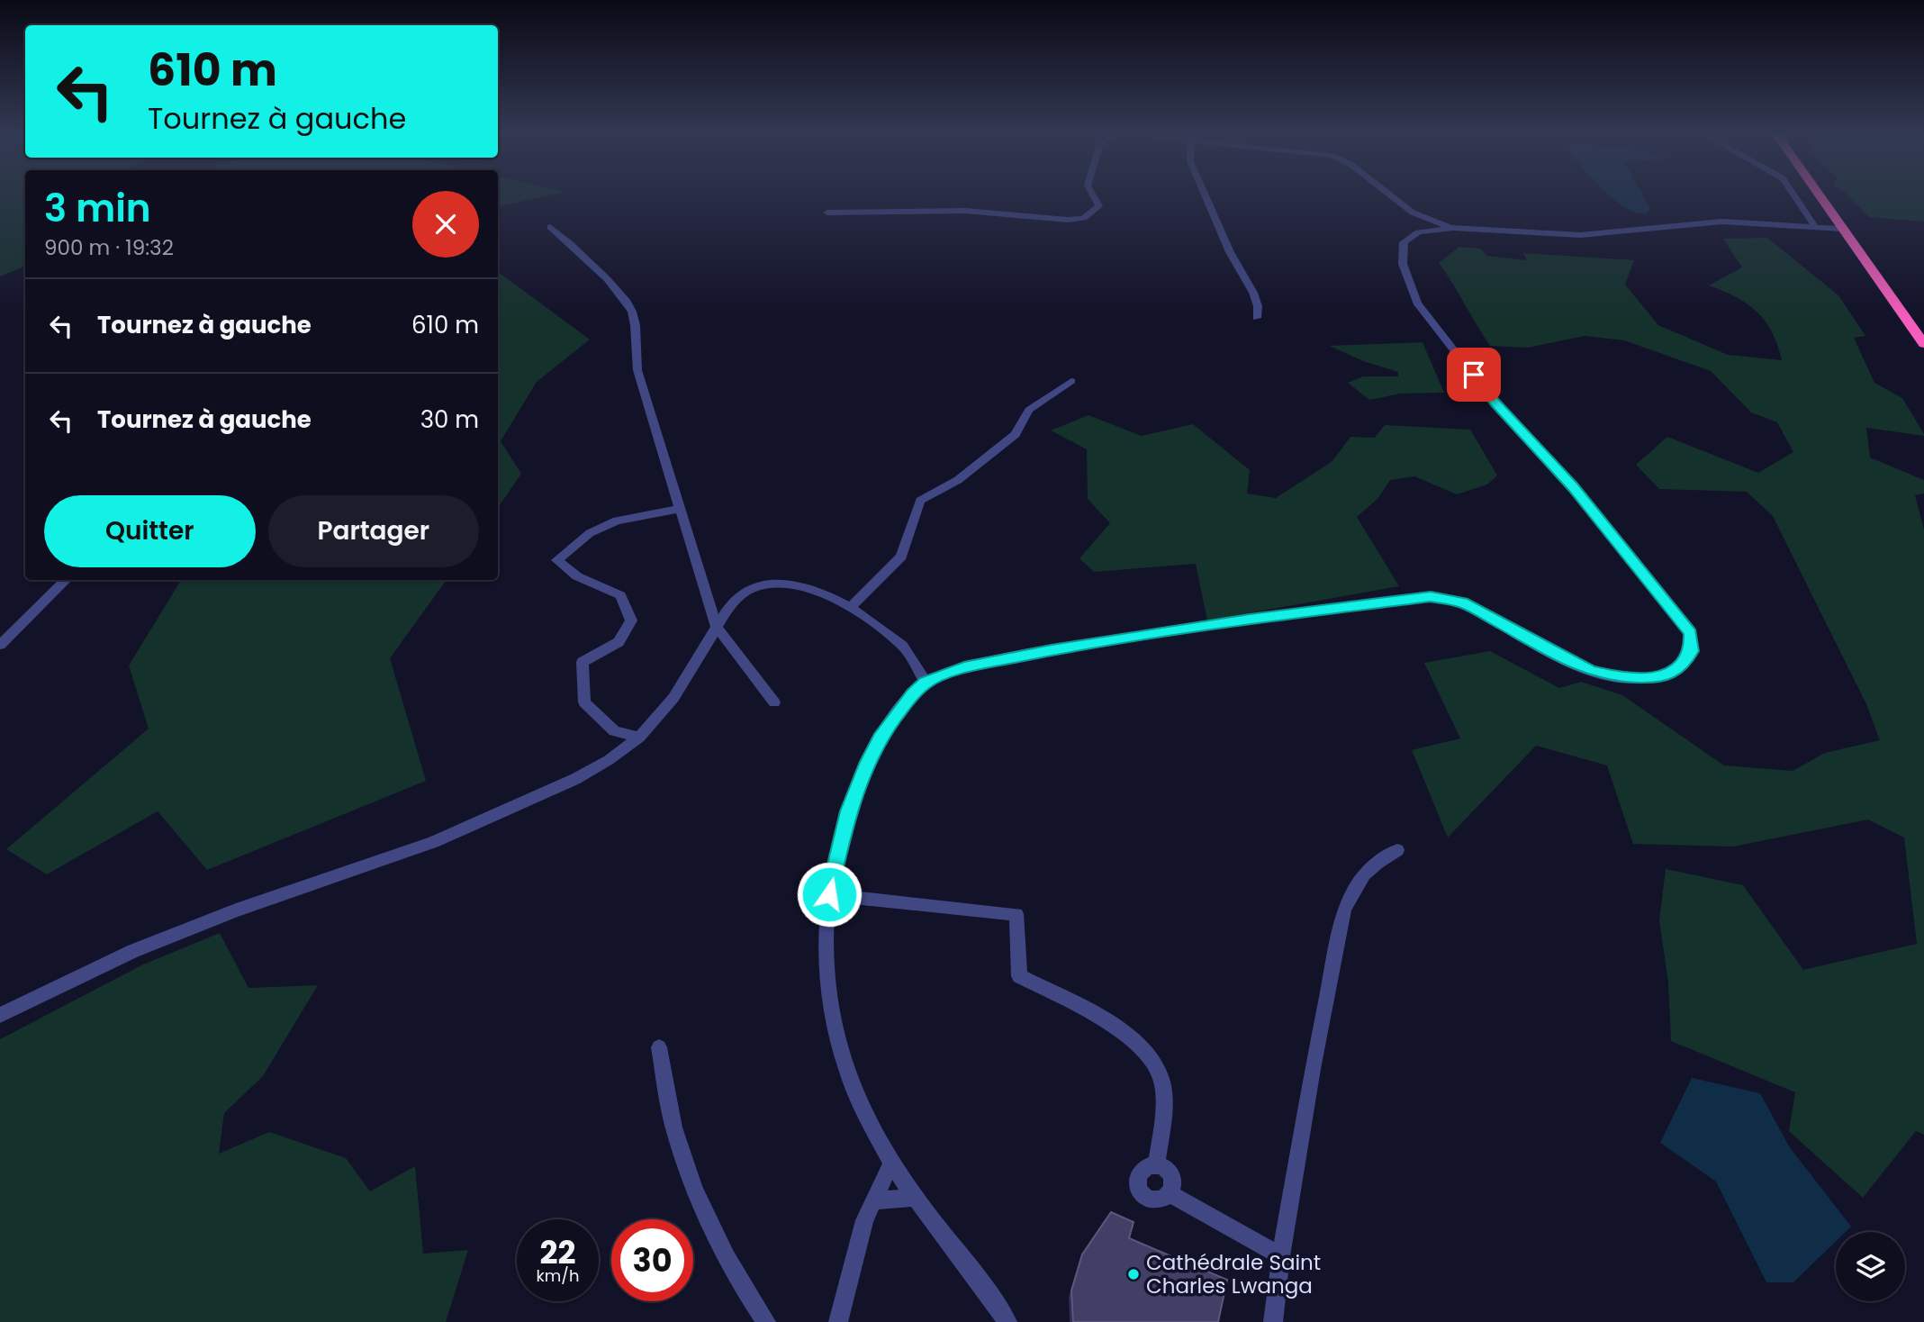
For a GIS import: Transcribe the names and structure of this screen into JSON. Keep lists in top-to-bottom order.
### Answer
{
  "places": ["Cathédrale Saint Charles Lwanga"],
  "page": {
    "turn": ["610 m", "Tournez à gauche"],
    "heading": ["3 min", "900 m · 19:32"],
    "list": [
      {
        "name": "Tournez à gauche",
        "value": "610 m"
      },
      {
        "name": "Tournez à gauche",
        "value": "30 m"
      }
    ],
    "buttons": ["Quitter", "Partager"],
    "speed": "22 km/h",
    "limit": "30"
  }
}
